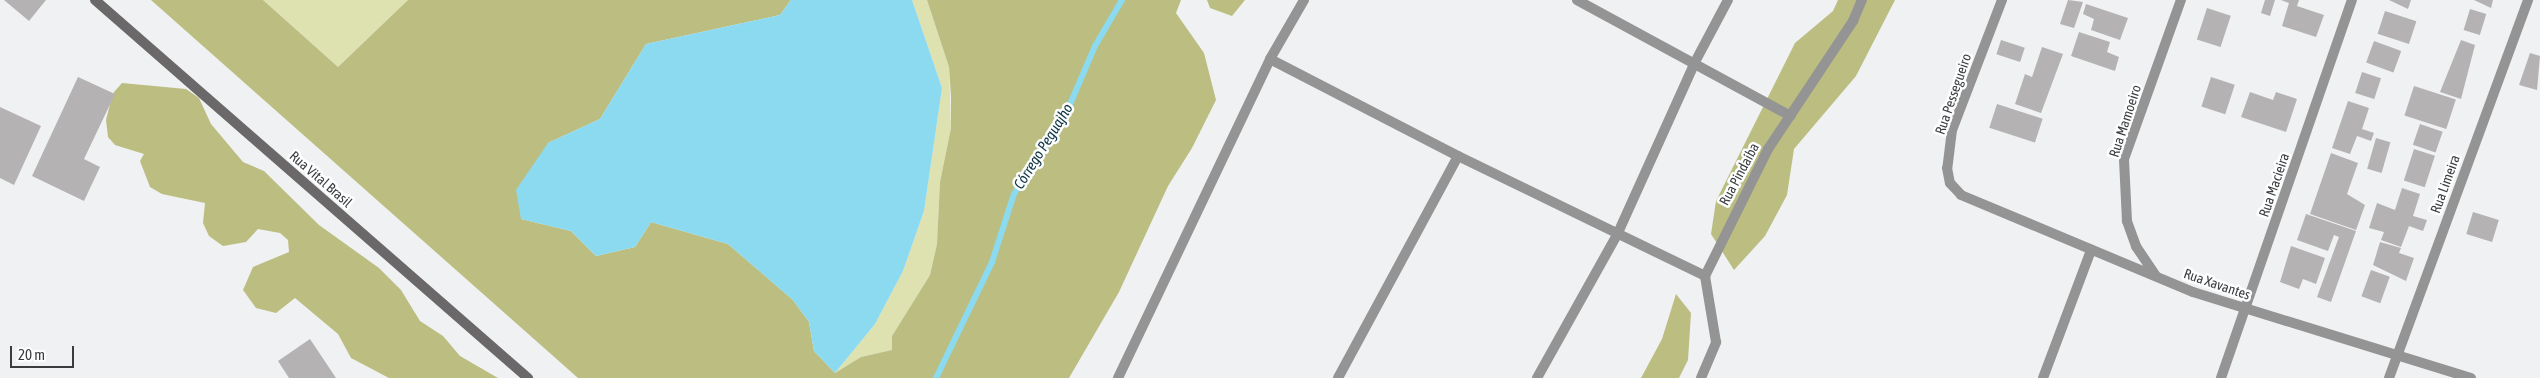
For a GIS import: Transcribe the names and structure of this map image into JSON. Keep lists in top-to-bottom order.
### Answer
{
  "streets": {
    "main road": ["Rua Vital Brasil"],
    "street": [
      "Rua Pessegueiro",
      "Rua Mamoeiro",
      "Rua Pindaíba",
      "Rua Limeira",
      "Rua Macieira",
      "Rua Xavantes"
    ]
  },
  "crossings": [
    ["Rua Pessegueiro", "Rua Xavantes"],
    ["Rua Mamoeiro", "Rua Xavantes"],
    ["Rua Limeira", "Rua Xavantes"],
    ["Rua Macieira", "Rua Xavantes"]
  ],
  "water": ["Córrego Peguajho"],
  "scale_bar": "20 m"
}
